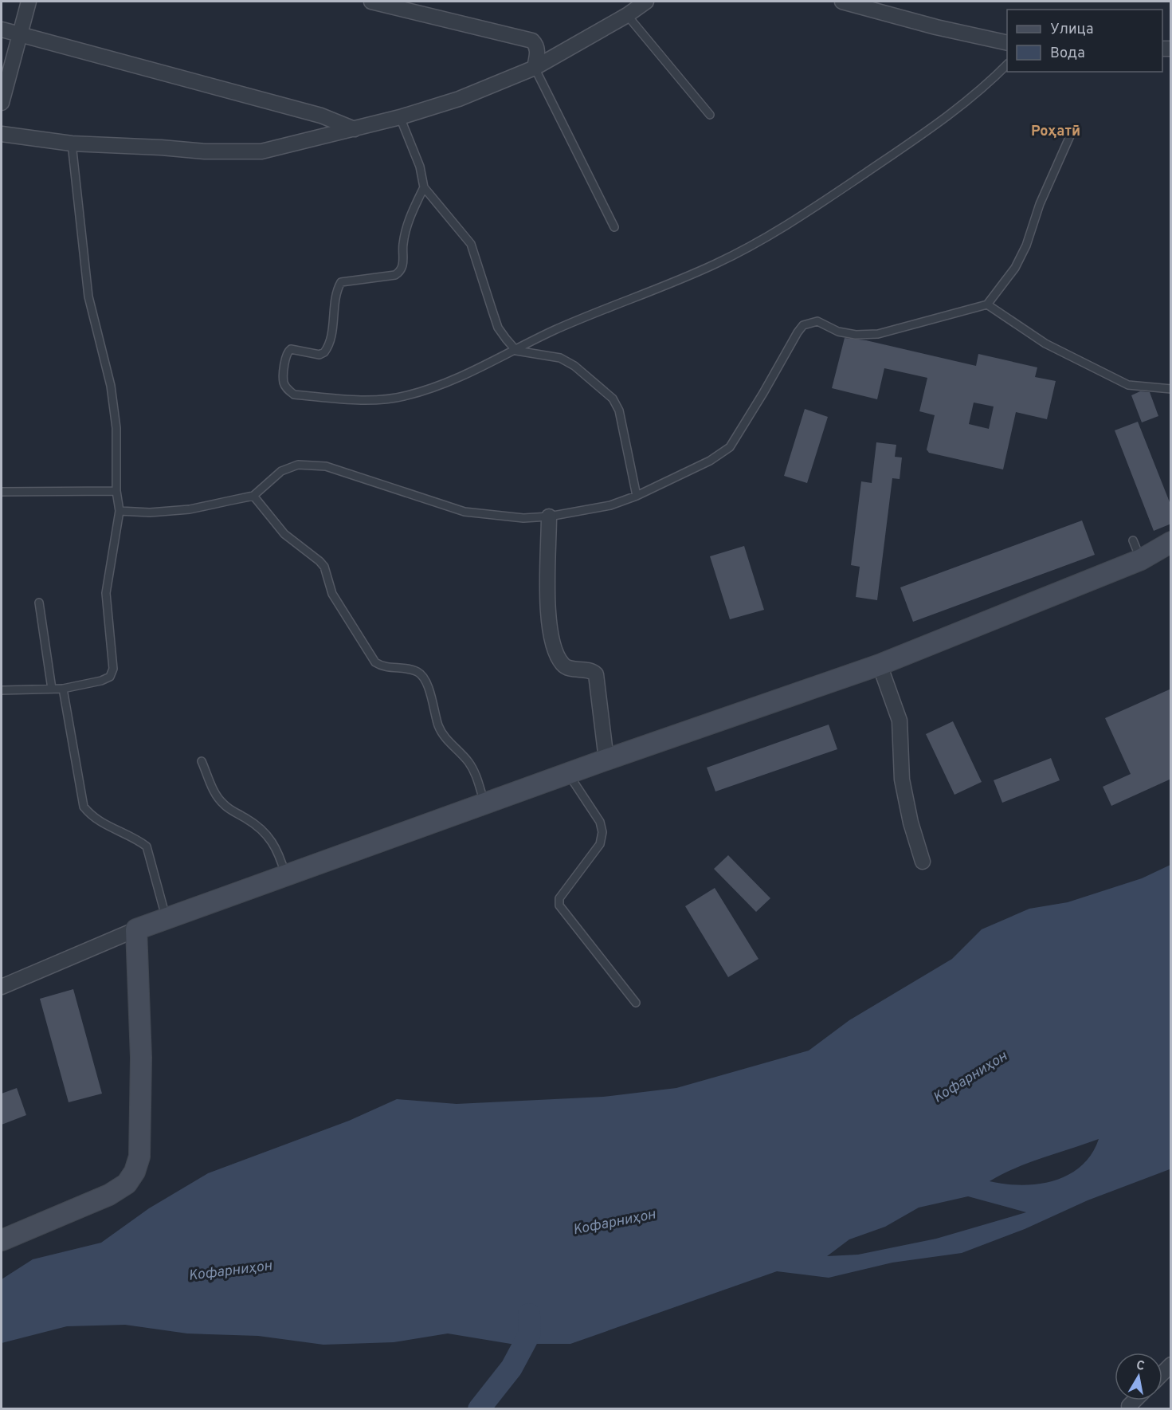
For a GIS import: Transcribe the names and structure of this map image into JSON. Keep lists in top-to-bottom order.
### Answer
{
  "districts": ["Роҳатӣ"],
  "water": ["Кофарниҳон"],
  "legend": ["Улица", "Вода"],
  "north": "top"
}
